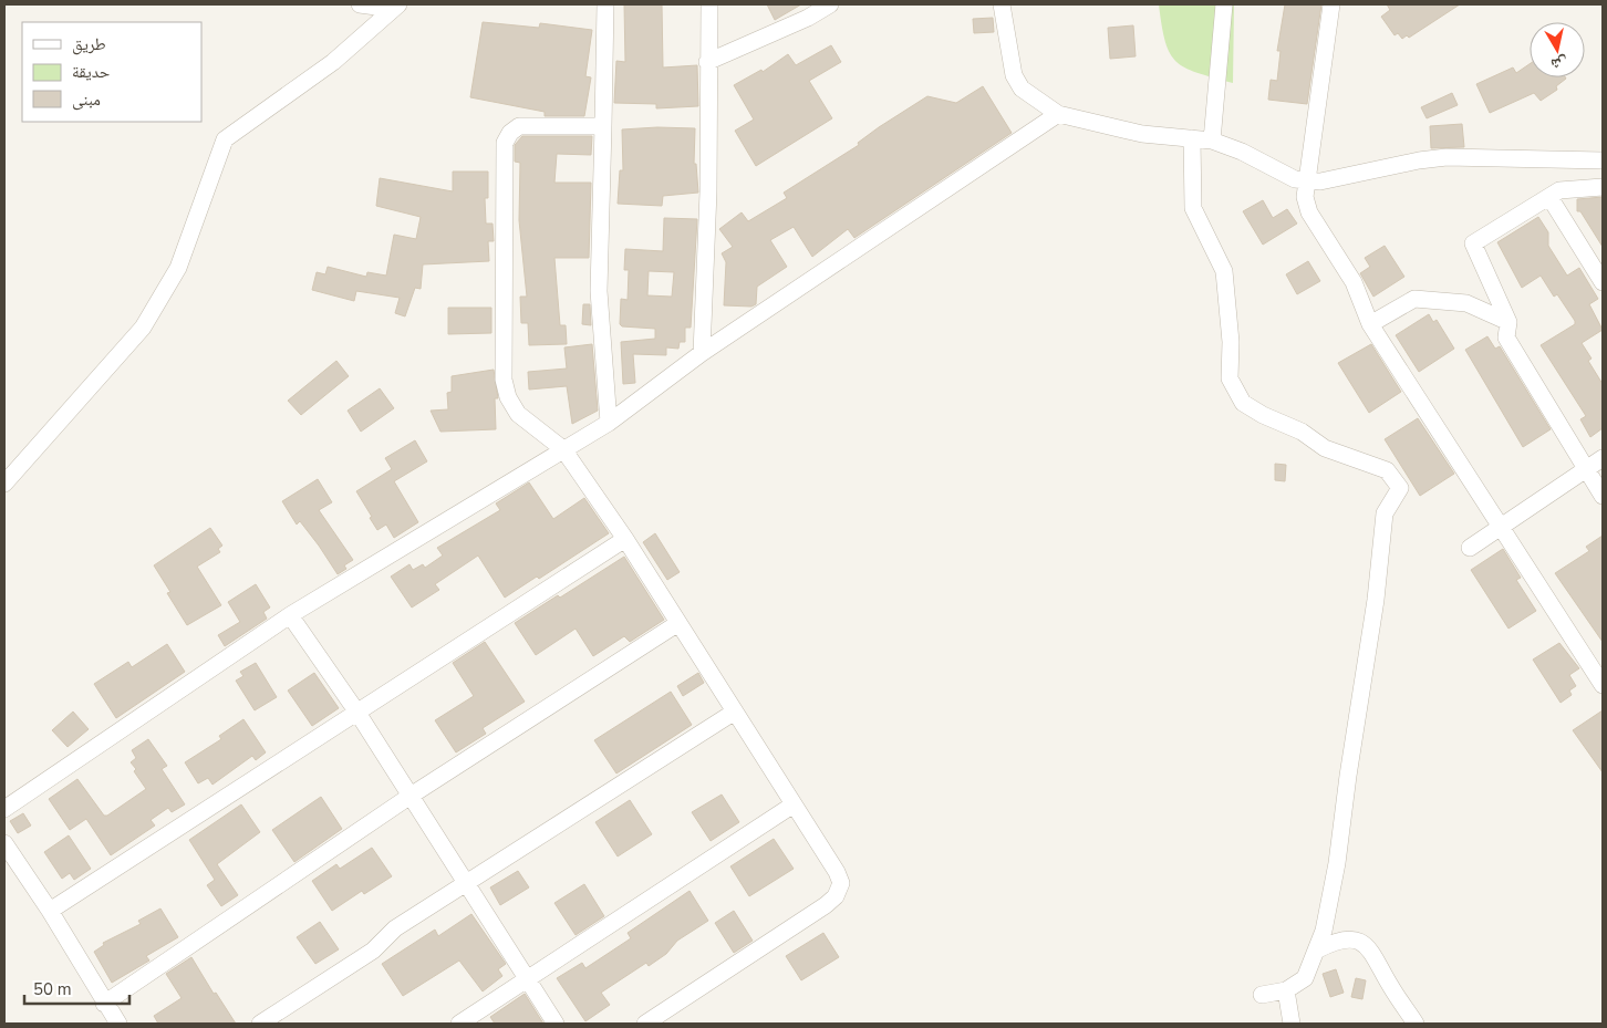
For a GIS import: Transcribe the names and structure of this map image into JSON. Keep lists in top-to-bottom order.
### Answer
{
  "legend": ["طريق", "حديقة", "مبنى"],
  "scale_bar": "50 m",
  "north": "bottom"
}
